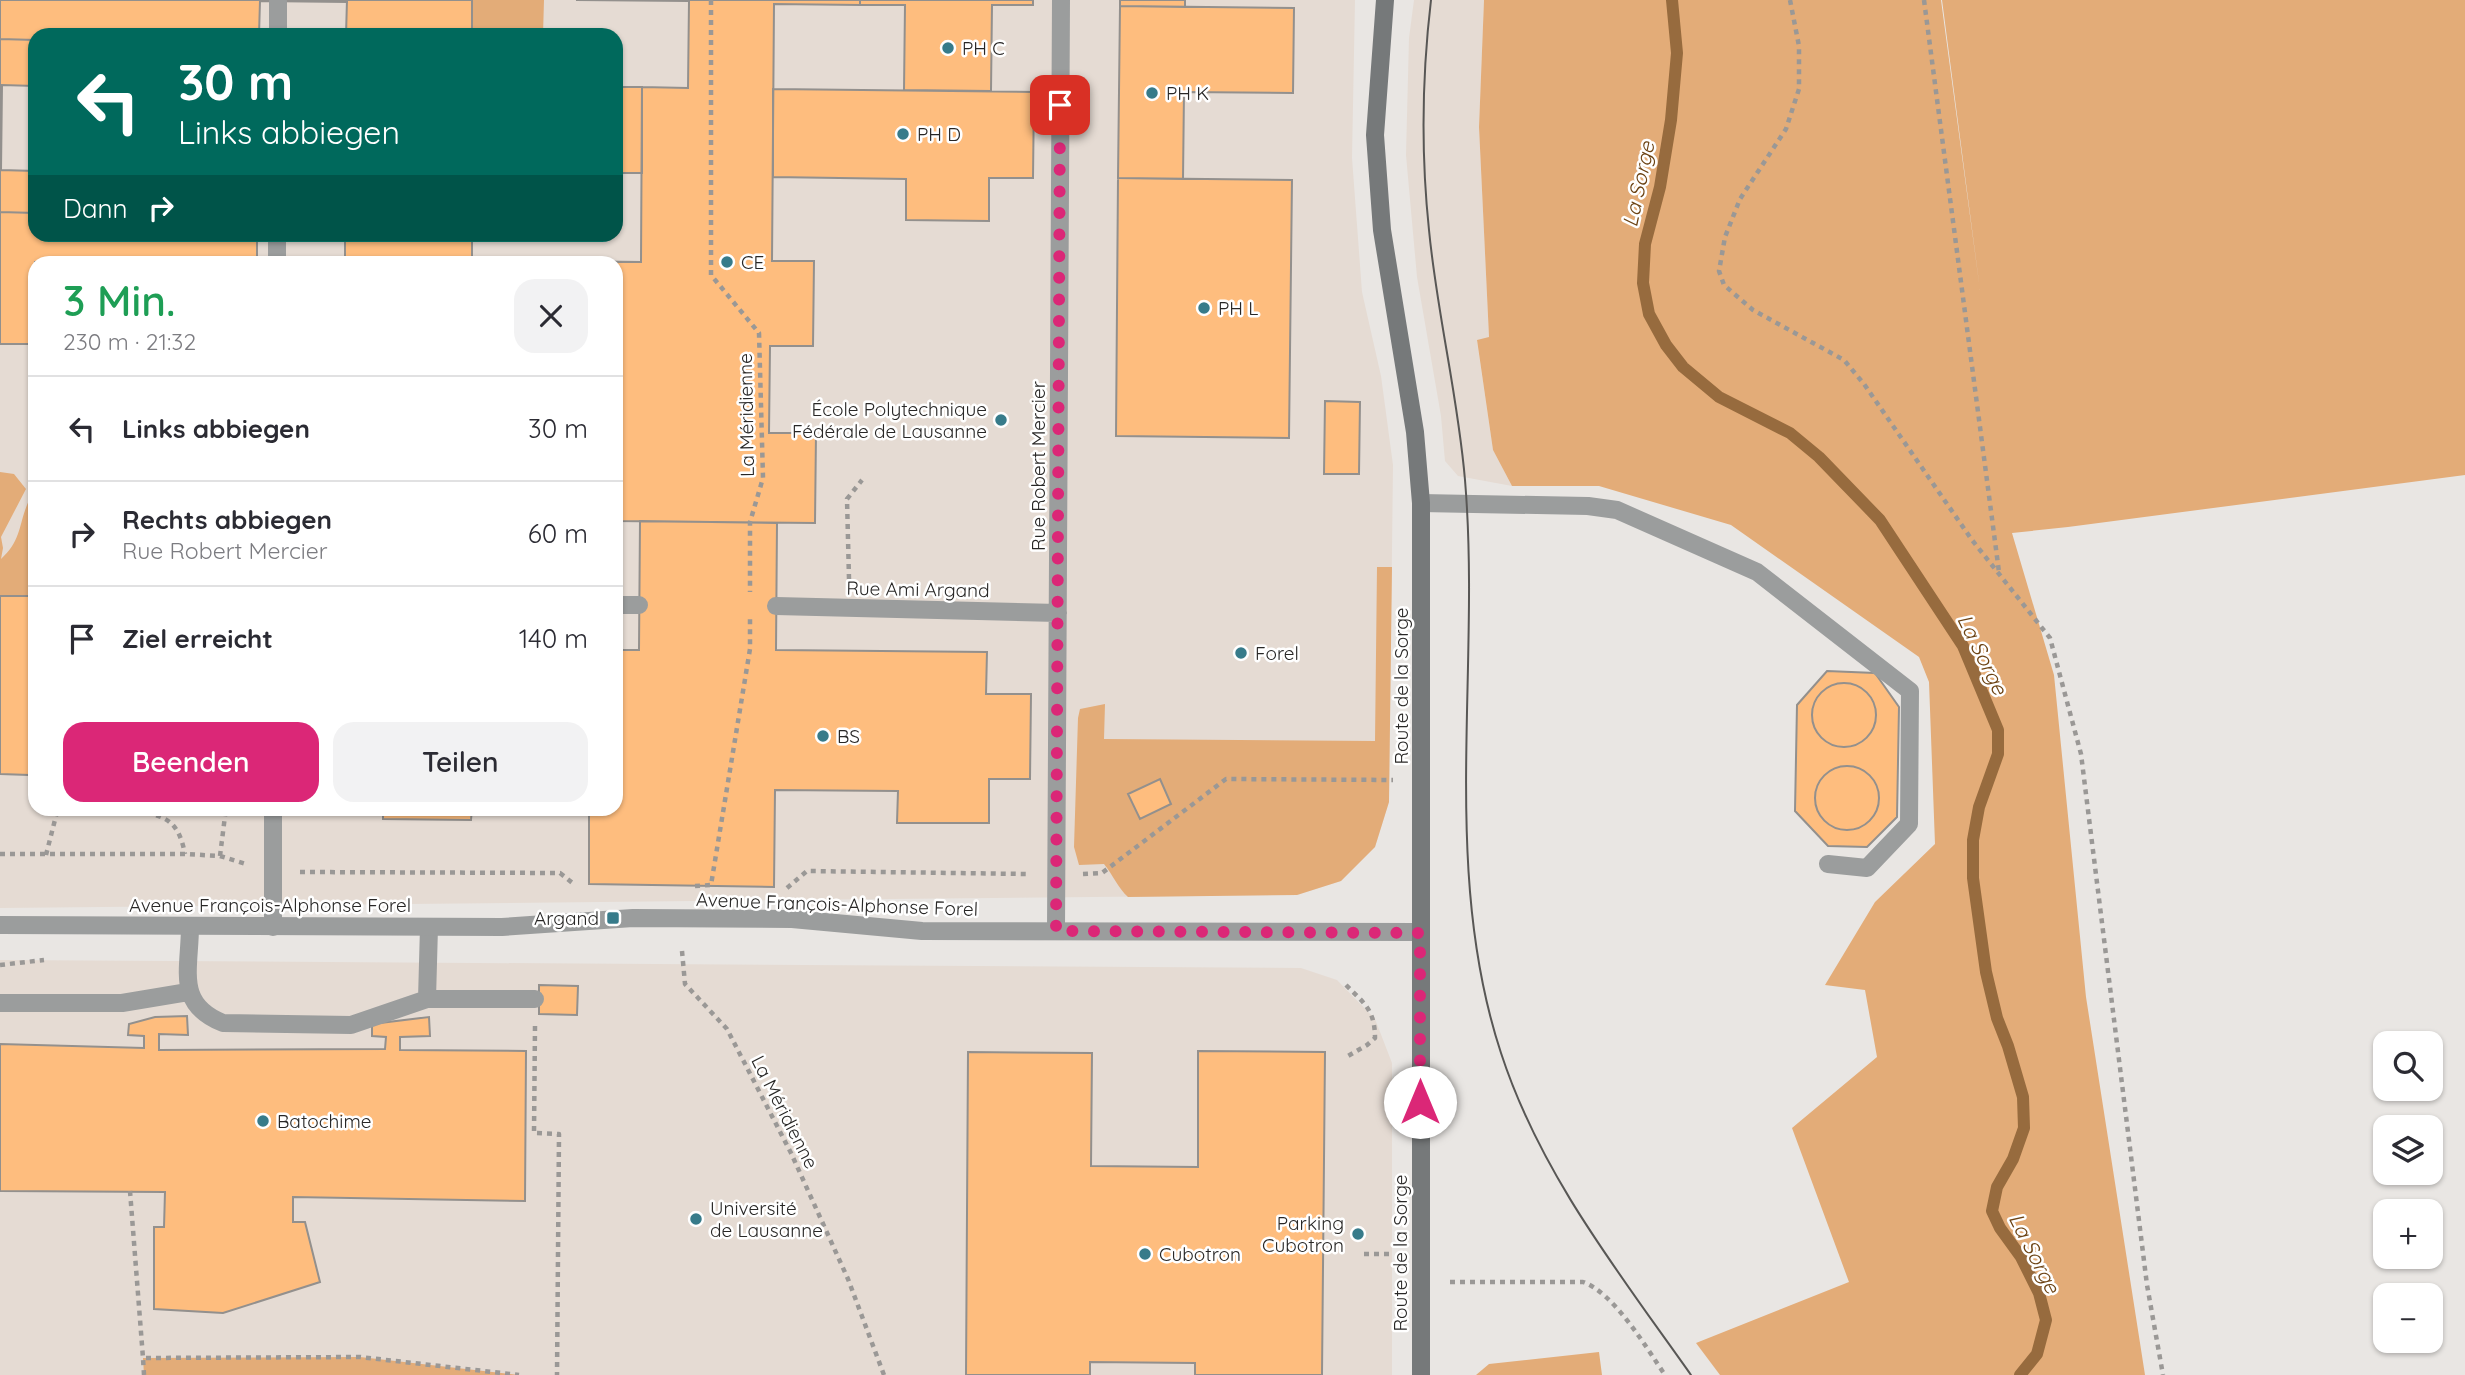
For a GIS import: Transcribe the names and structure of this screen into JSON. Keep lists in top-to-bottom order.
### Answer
{
  "streets": {
    "street": [
      "Rue Robert Mercier",
      "Rue Ami Argand",
      "Route de la Sorge",
      "Avenue François-Alphonse Forel"
    ],
    "path": ["La Méridienne"]
  },
  "crossings": [
    ["Rue Robert Mercier", "Rue Ami Argand"],
    ["Rue Robert Mercier", "Avenue François-Alphonse Forel"],
    ["Route de la Sorge", "Avenue François-Alphonse Forel"]
  ],
  "water": ["La Sorge"],
  "places": {
    "other": [
      "PH C",
      "PH K",
      "PH D",
      "CE",
      "PH L",
      "École Polytechnique Fédérale de Lausanne",
      "Forel",
      "BS",
      "Batochime",
      "Université de Lausanne",
      "Parking Cubotron",
      "Cubotron"
    ],
    "transit": ["Argand"]
  },
  "page": {
    "turn": ["30 m", "Links abbiegen"],
    "then": "Dann",
    "heading": ["3 Min.", "230 m · 21:32"],
    "list": [
      {
        "name": "Links abbiegen",
        "value": "30 m"
      },
      {
        "name": "Rechts abbiegen",
        "note": "Rue Robert Mercier",
        "value": "60 m"
      },
      {
        "name": "Ziel erreicht",
        "value": "140 m"
      }
    ],
    "buttons": ["Beenden", "Teilen"],
    "map_buttons": ["+", "−"]
  }
}
